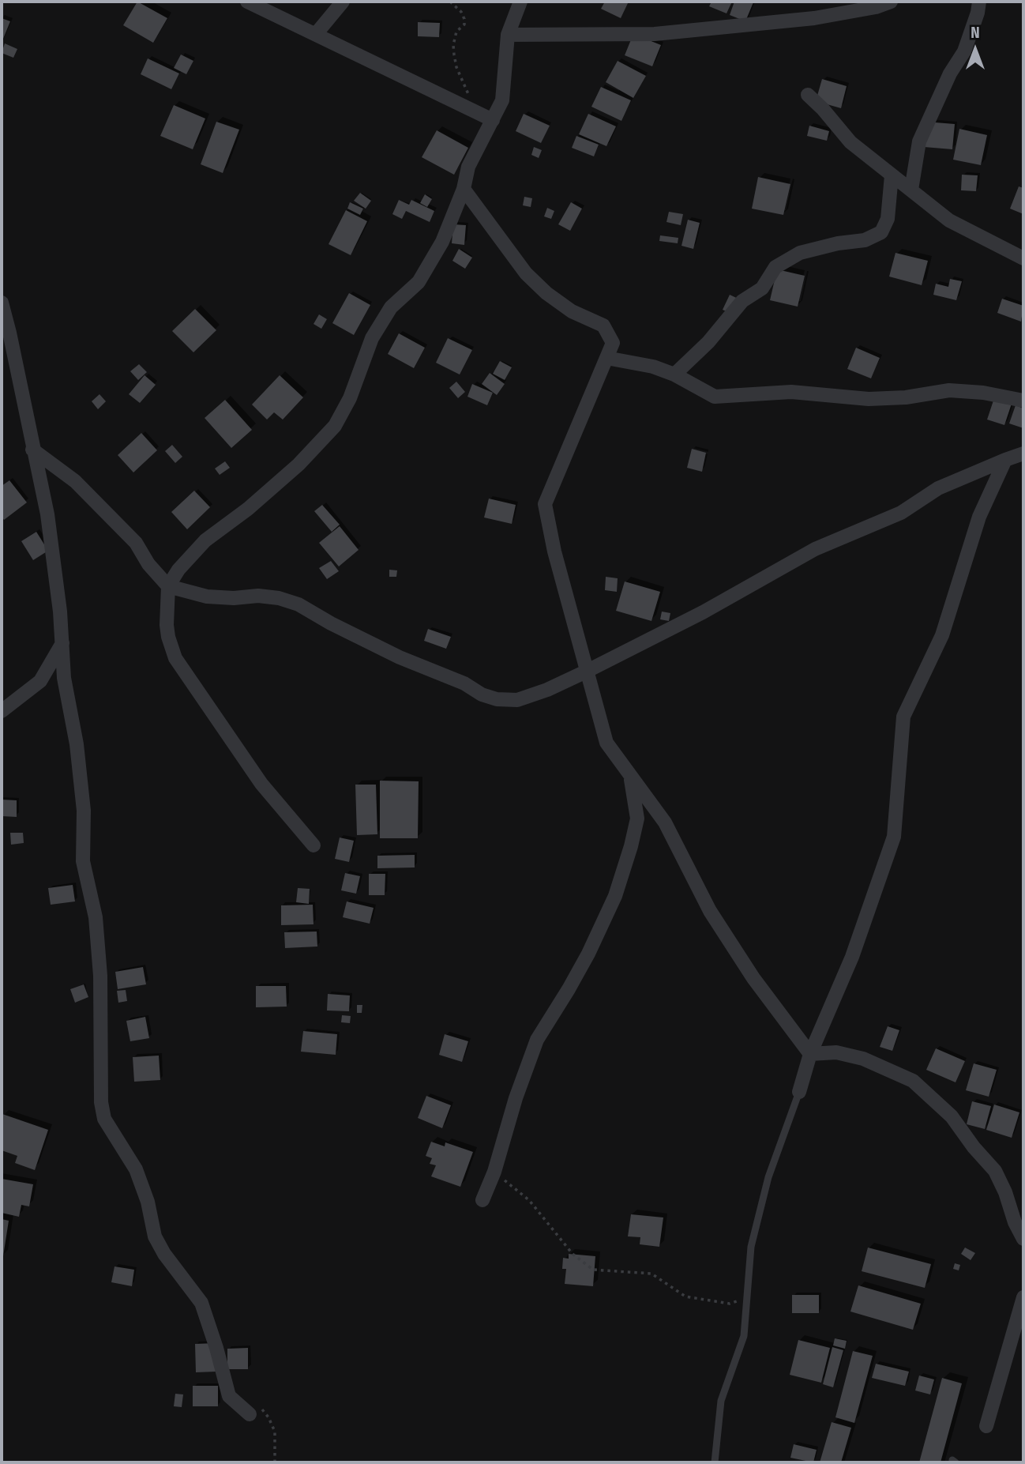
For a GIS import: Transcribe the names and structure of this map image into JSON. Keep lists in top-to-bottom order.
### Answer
{
  "north": "top"
}
